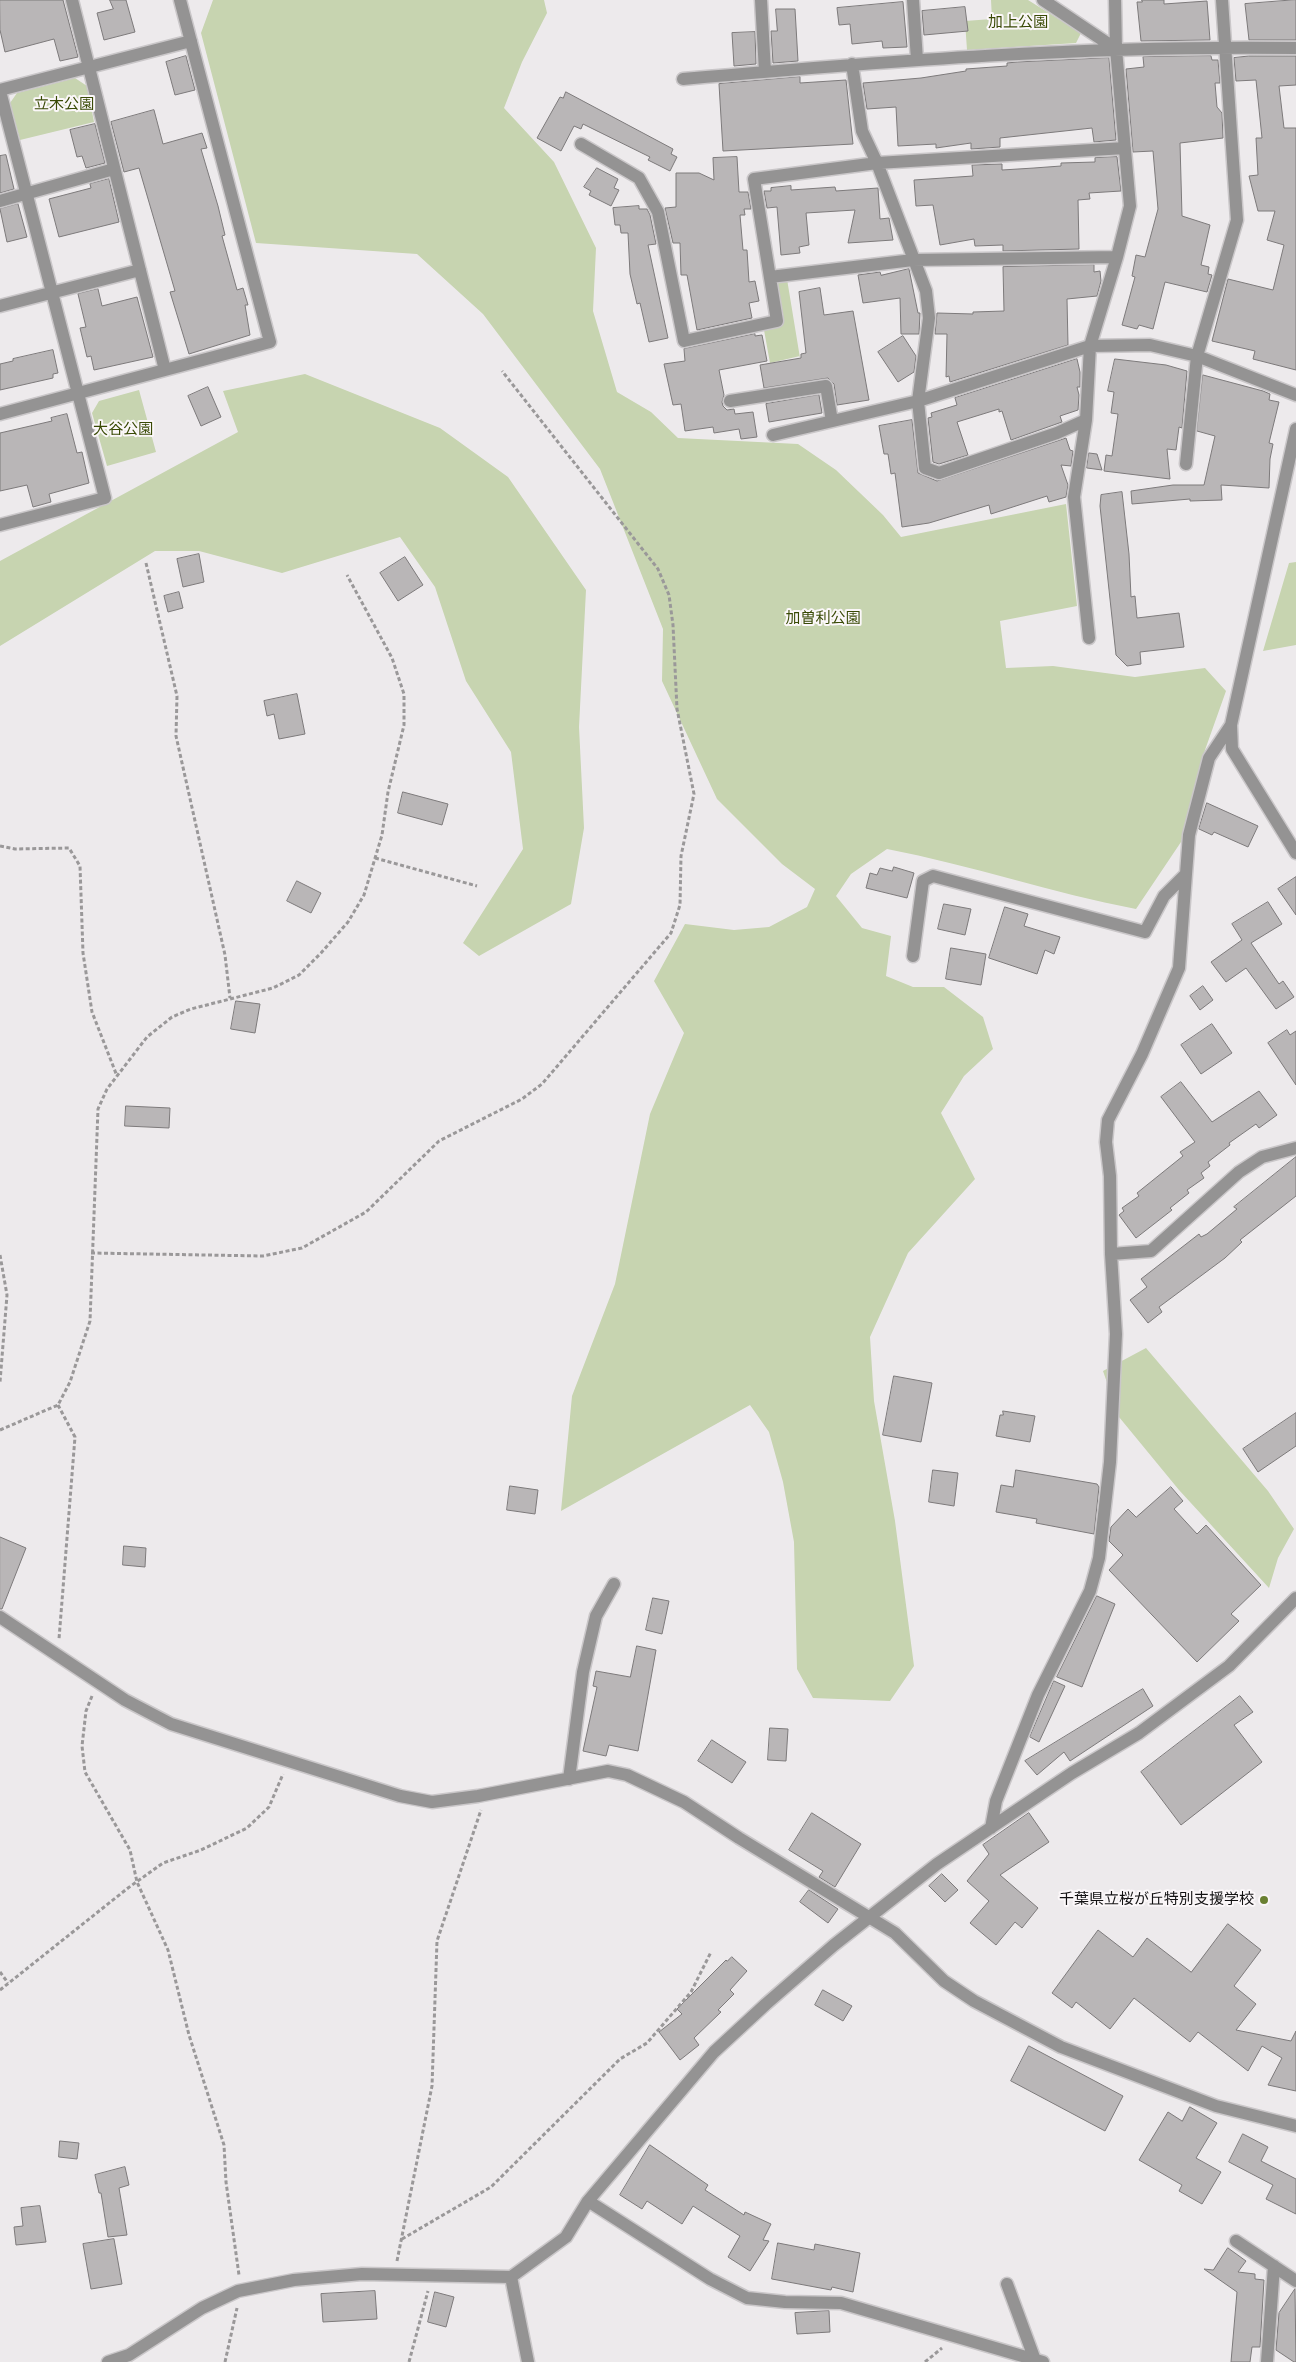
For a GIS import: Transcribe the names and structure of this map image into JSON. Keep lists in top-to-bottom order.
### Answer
{
  "parks": [
    "加上公園",
    "立木公園",
    "大谷公園",
    "加曽利公園"
  ],
  "places": ["千葉県立桜が丘特別支援学校"]
}
